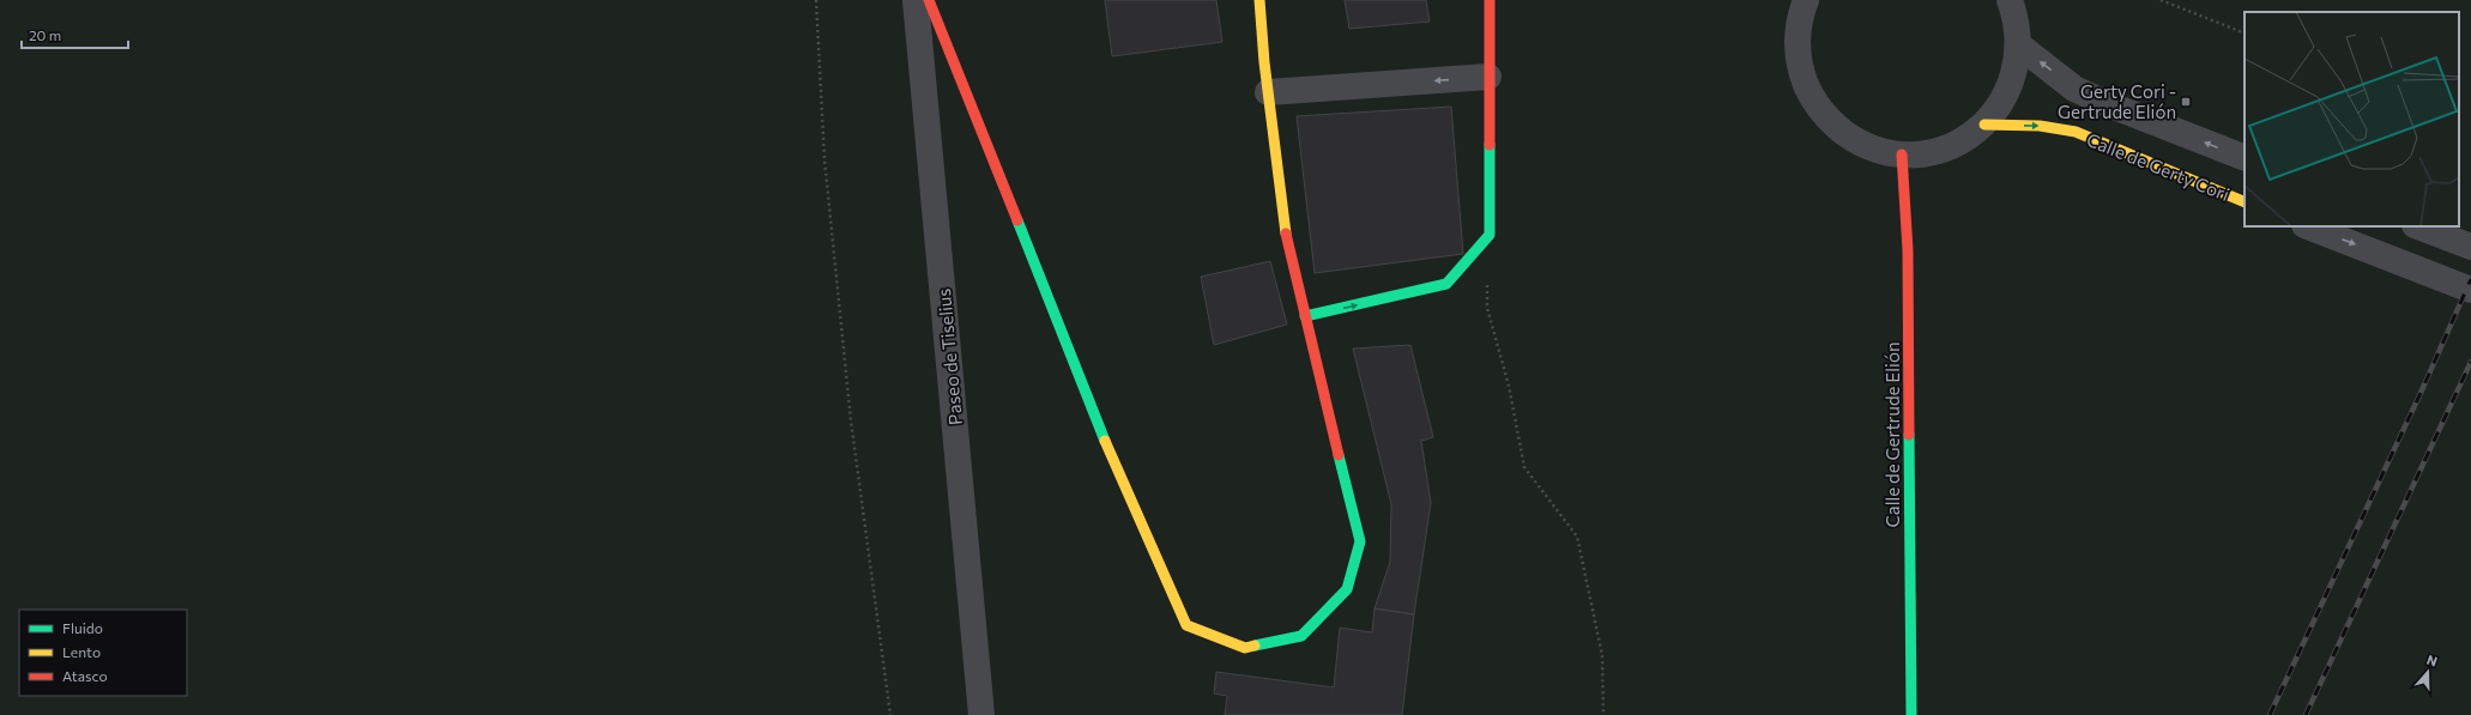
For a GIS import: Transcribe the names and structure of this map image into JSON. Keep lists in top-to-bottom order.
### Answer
{
  "streets": {
    "street": ["Calle de Gerty Cori", "Paseo de Tiselius", "Calle de Gertrude Elión"]
  },
  "places": {
    "transit": ["Gerty Cori - Gertrude Elión"]
  },
  "legend": ["Fluido", "Lento", "Atasco"],
  "scale_bar": "20 m",
  "north": "top"
}
